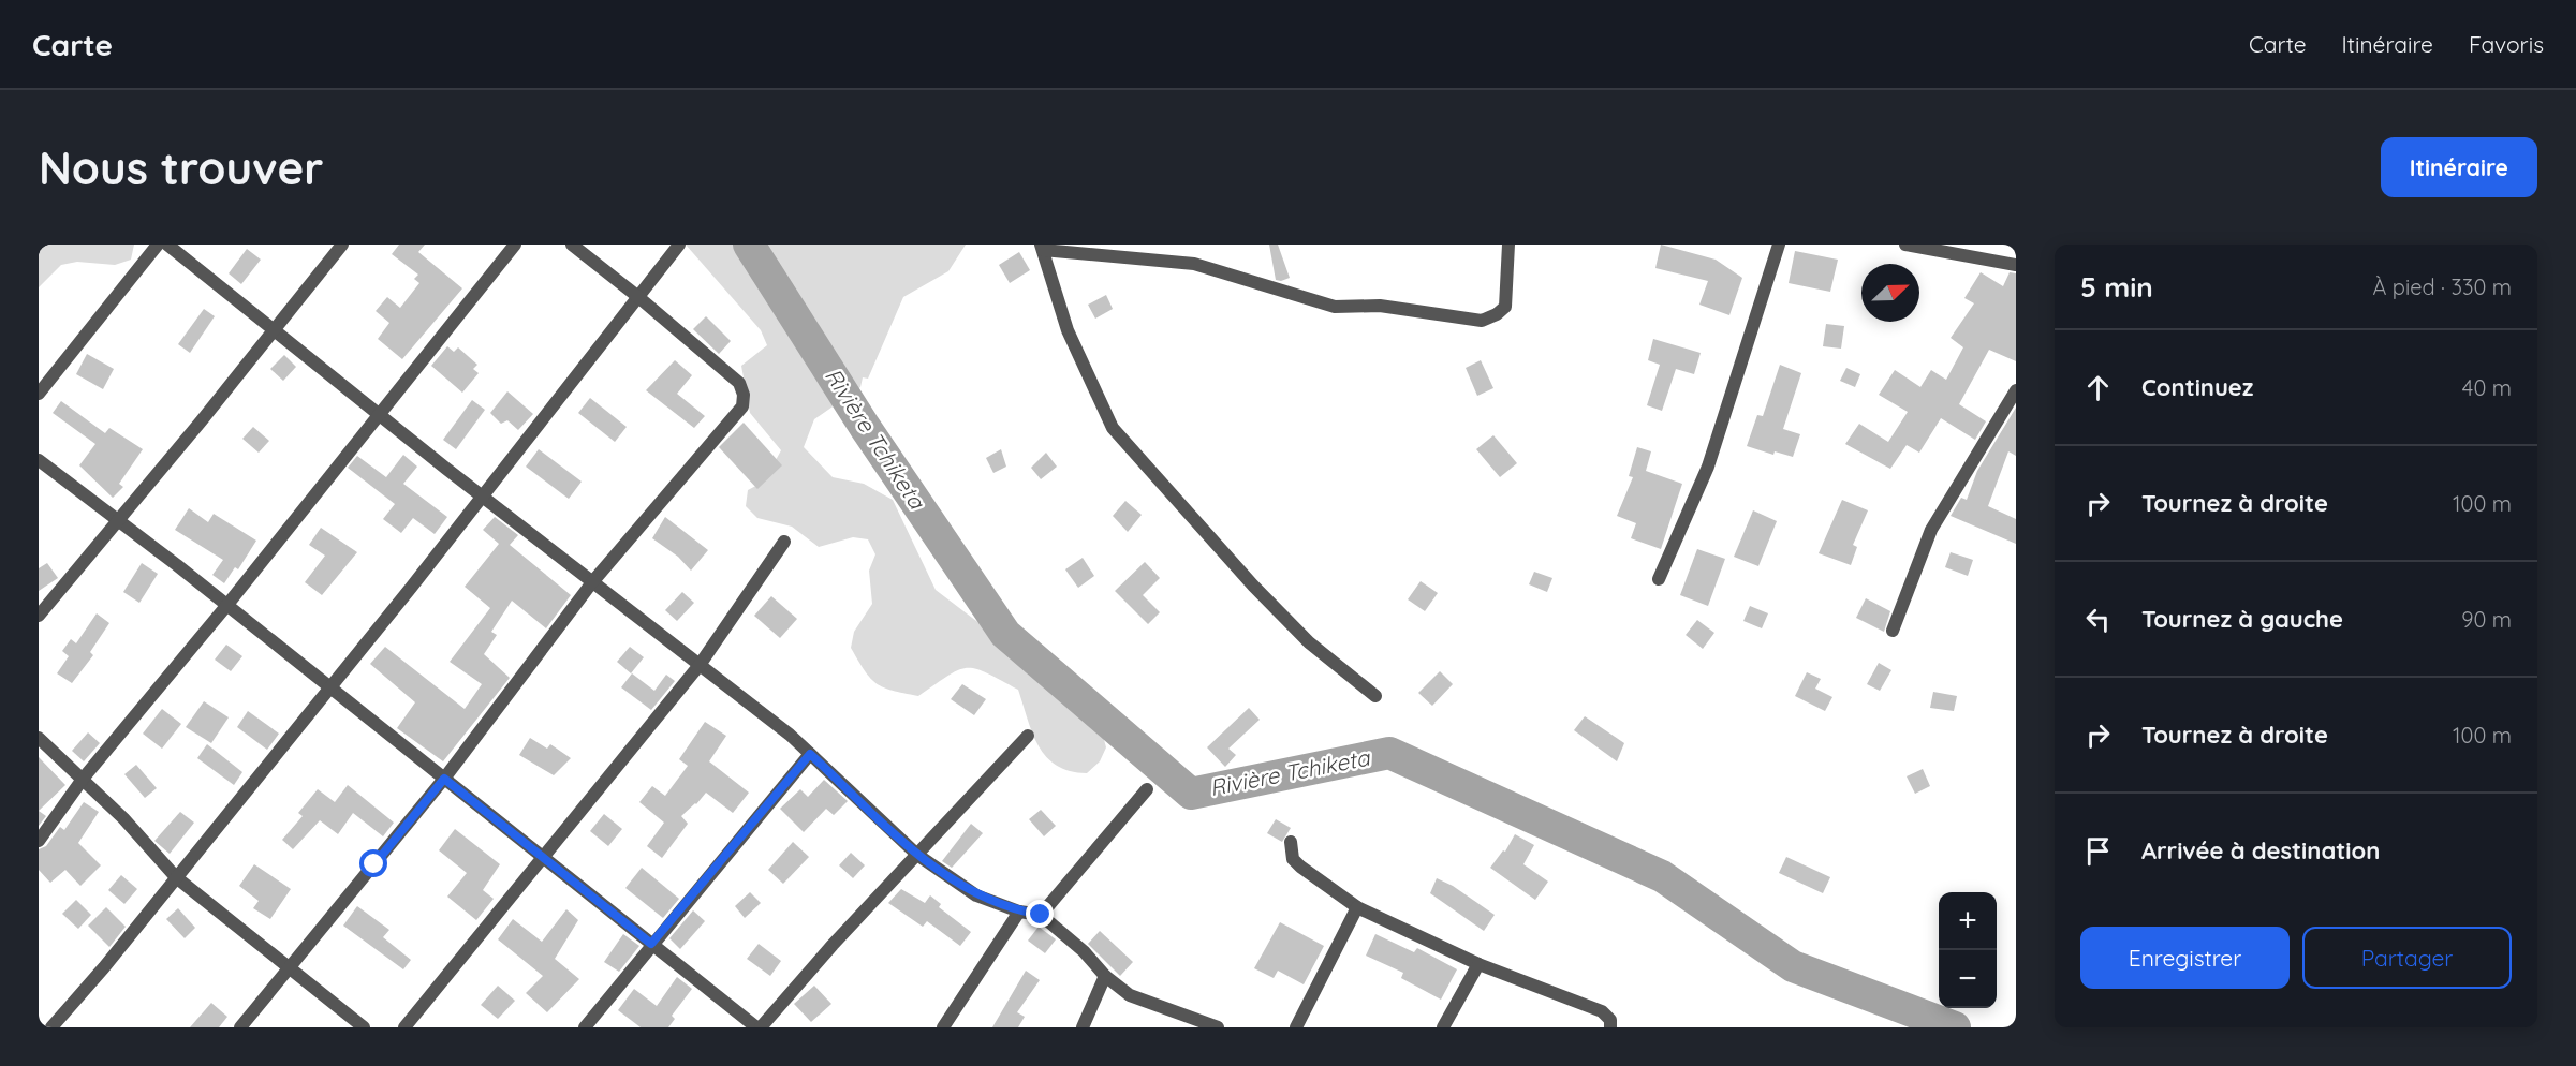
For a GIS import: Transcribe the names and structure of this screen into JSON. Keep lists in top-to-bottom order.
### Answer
{
  "water": ["Rivière Tchiketa"],
  "north": "top right",
  "page": {
    "header": "Carte",
    "nav": ["Carte", "Itinéraire", "Favoris"],
    "buttons": [
      "Itinéraire",
      ["Enregistrer", "Partager"]
    ],
    "title": "Nous trouver",
    "heading": ["5 min", "À pied · 330 m"],
    "list": [
      ["Continuez", "40 m"],
      ["Tournez à droite", "100 m"],
      ["Tournez à gauche", "90 m"],
      ["Tournez à droite", "100 m"],
      "Arrivée à destination"
    ],
    "map_buttons": ["+", "−"]
  }
}
